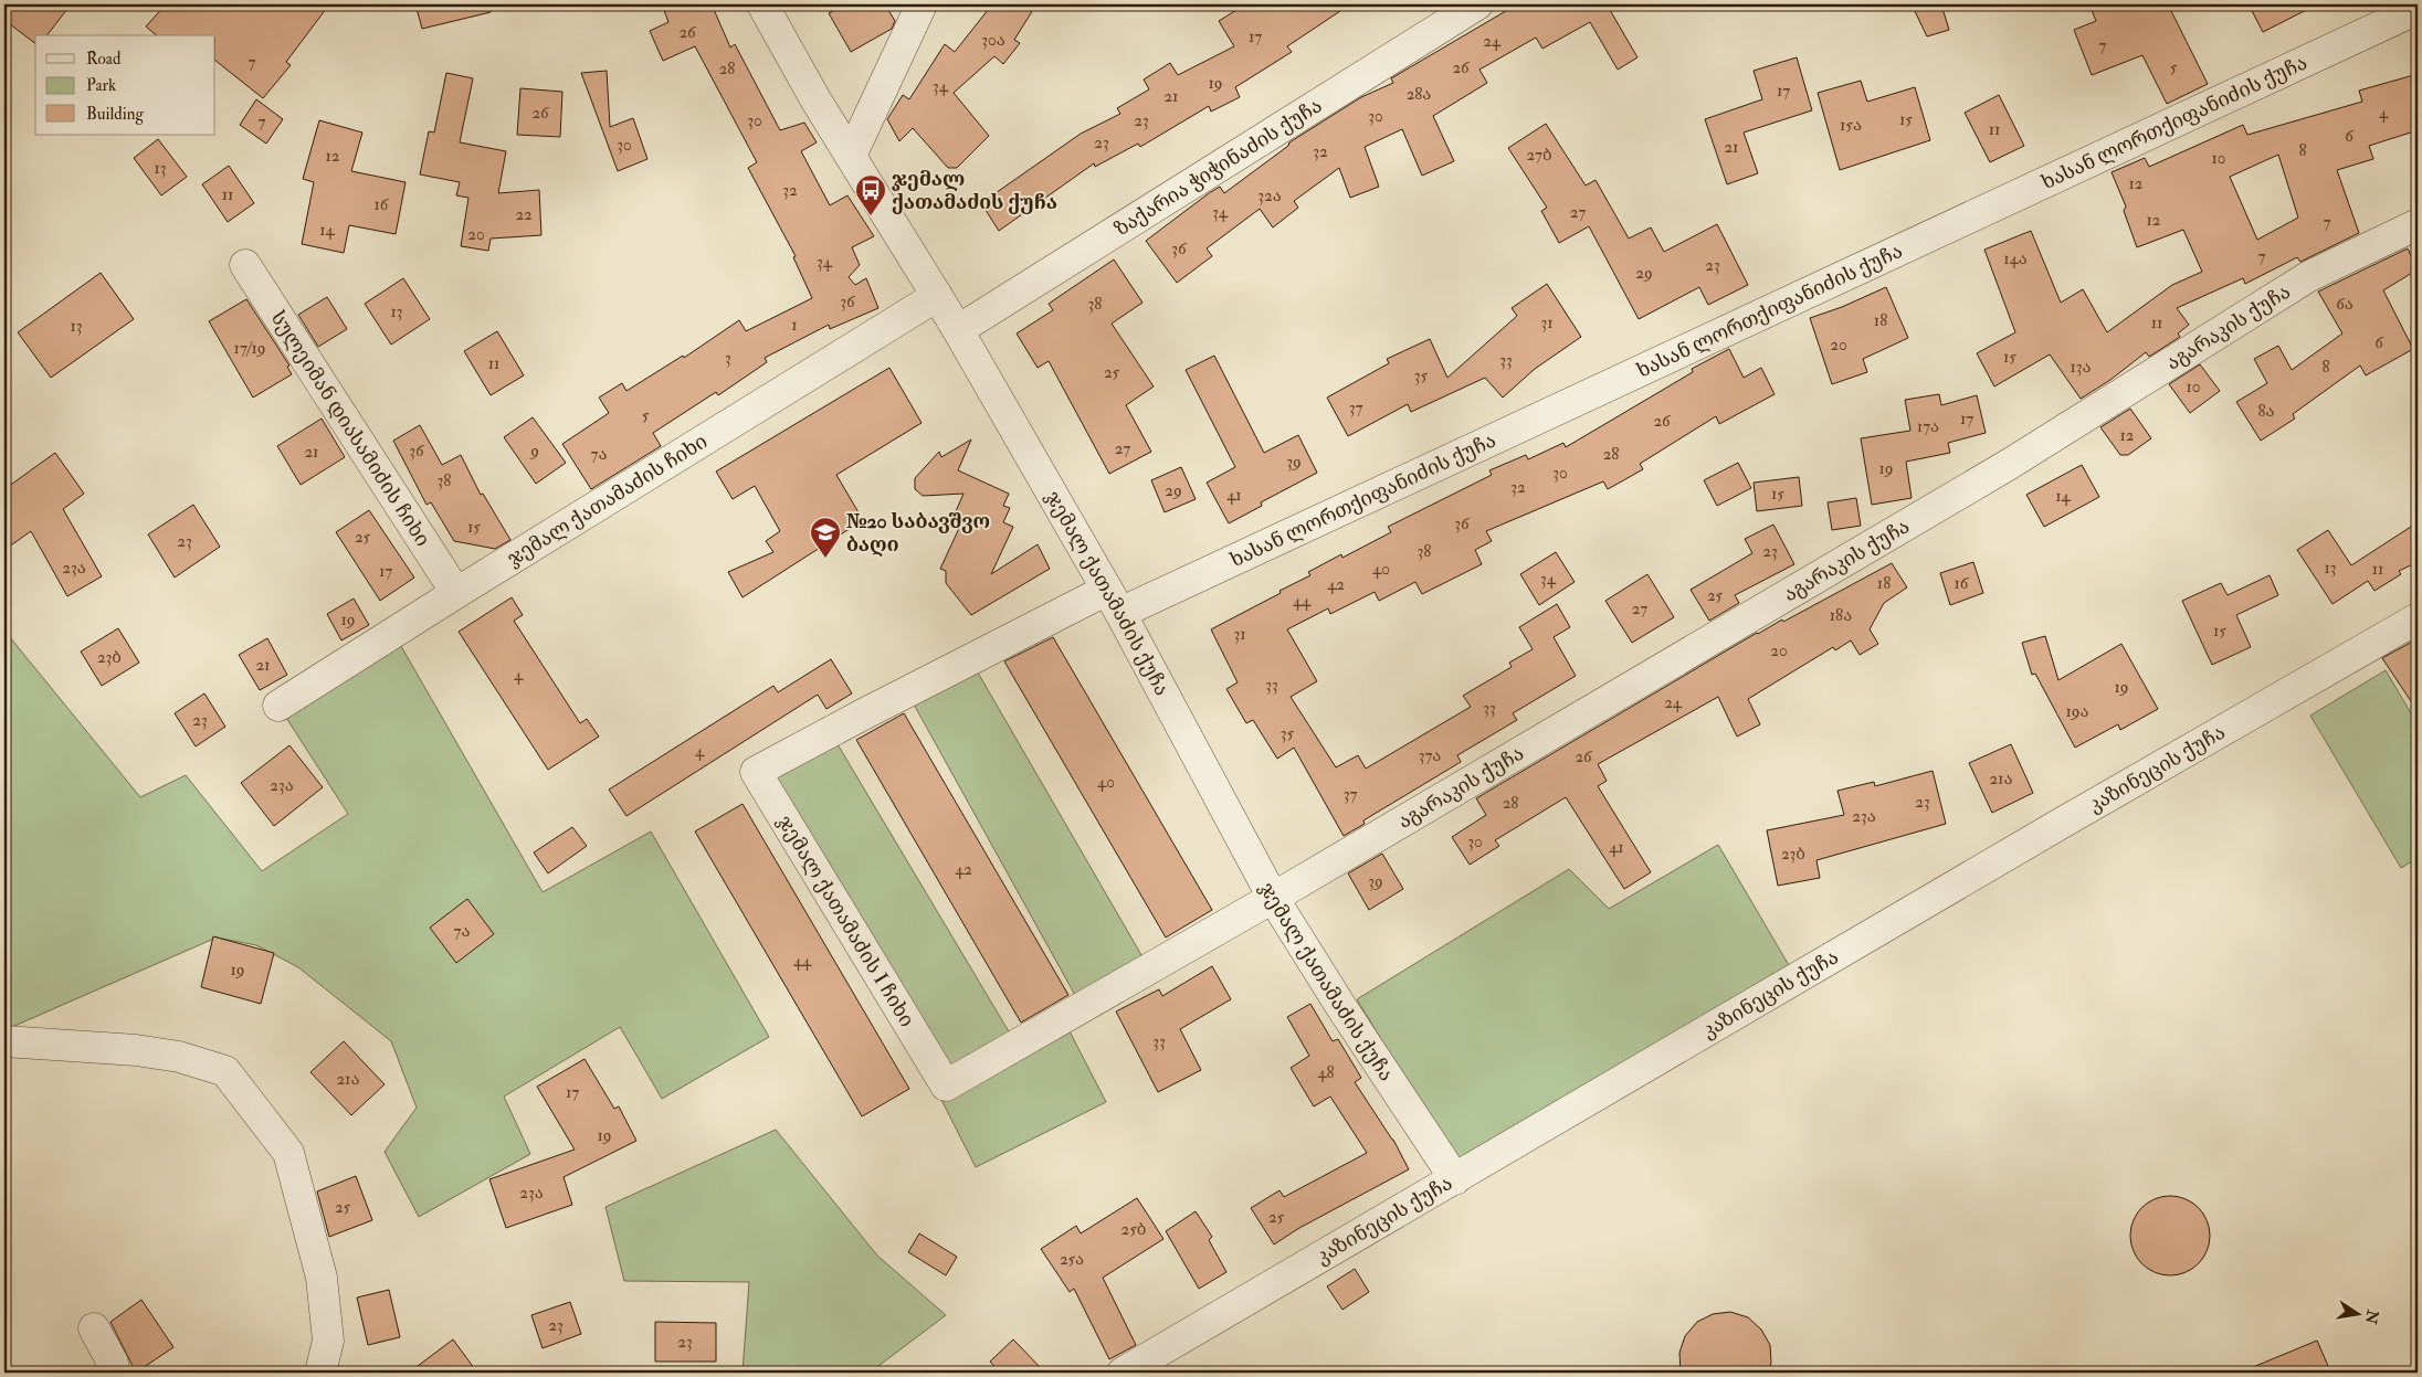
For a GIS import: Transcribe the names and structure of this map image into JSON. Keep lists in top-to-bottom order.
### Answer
{
  "streets": {
    "street": [
      "ხასან ლორთქიფანიძის ქუჩა",
      "ზაქარია ჭიჭინაძის ქუჩა",
      "აგარაკის ქუჩა",
      "სულეიმან დიასამიძის ჩიხი",
      "ჯემალ ქათამაძის ჩიხი",
      "ჯემალ ქათამაძის ქუჩა",
      "კაზინეცის ქუჩა",
      "ჯემალ ქათამაძის I ჩიხი"
    ]
  },
  "crossings": [
    ["ხასან ლორთქიფანიძის ქუჩა", "ჯემალ ქათამაძის ქუჩა"],
    ["ხასან ლორთქიფანიძის ქუჩა", "ჯემალ ქათამაძის I ჩიხი"],
    ["ზაქარია ჭიჭინაძის ქუჩა", "ჯემალ ქათამაძის ქუჩა"],
    ["აგარაკის ქუჩა", "ჯემალ ქათამაძის ქუჩა"],
    ["აგარაკის ქუჩა", "ჯემალ ქათამაძის I ჩიხი"],
    ["სულეიმან დიასამიძის ჩიხი", "ჯემალ ქათამაძის ჩიხი"],
    ["ჯემალ ქათამაძის ჩიხი", "ჯემალ ქათამაძის ქუჩა"],
    ["ჯემალ ქათამაძის ქუჩა", "კაზინეცის ქუჩა"],
    ["ჯემალ ქათამაძის ქუჩა", "ჯემალ ქათამაძის I ჩიხი"]
  ],
  "places": {
    "bus stop": ["ჯემალ ქათამაძის ქუჩა"],
    "school or university": ["№20 საბავშვო ბაღი"]
  },
  "house_numbers": [
    "26",
    "17",
    "30ა",
    "24",
    "7",
    "7",
    "26",
    "5",
    "28",
    "19",
    "34",
    "17",
    "28ა",
    "21",
    "26",
    "4",
    "30",
    "15",
    "30",
    "23",
    "7",
    "15ა",
    "11",
    "6",
    "23",
    "30",
    "21",
    "8",
    "32",
    "27ბ",
    "12",
    "10",
    "13",
    "12",
    "32",
    "11",
    "32ა",
    "16",
    "34",
    "27",
    "22",
    "12",
    "7",
    "14",
    "20",
    "36",
    "7",
    "14ა",
    "34",
    "23",
    "29",
    "36",
    "38",
    "6ა",
    "13",
    "18",
    "31",
    "11",
    "1",
    "13",
    "6",
    "20",
    "17/19",
    "15",
    "3",
    "33",
    "11",
    "13ა",
    "8",
    "25",
    "35",
    "10",
    "37",
    "8ა",
    "5",
    "17",
    "26",
    "17ა",
    "12",
    "27",
    "36",
    "9",
    "21",
    "7ა",
    "28",
    "39",
    "19",
    "30",
    "38",
    "32",
    "29",
    "15",
    "41",
    "14",
    "36",
    "15",
    "25",
    "23",
    "38",
    "23",
    "23ა",
    "13",
    "40",
    "11",
    "17",
    "34",
    "18",
    "16",
    "42",
    "25",
    "44",
    "27",
    "18ა",
    "19",
    "15",
    "31",
    "20",
    "23ბ",
    "21",
    "4",
    "33",
    "19",
    "24",
    "33",
    "19ა",
    "23",
    "35",
    "4",
    "37ა",
    "26",
    "21ა",
    "40",
    "23ა",
    "37",
    "23",
    "28",
    "23ა",
    "30",
    "41",
    "23ბ",
    "42",
    "39",
    "7ა",
    "44",
    "19",
    "33",
    "48",
    "21ა",
    "17",
    "19",
    "23ა",
    "25",
    "25",
    "25ბ",
    "25ა",
    "23",
    "23"
  ],
  "legend": ["Road", "Park", "Building"],
  "north": "right"
}
